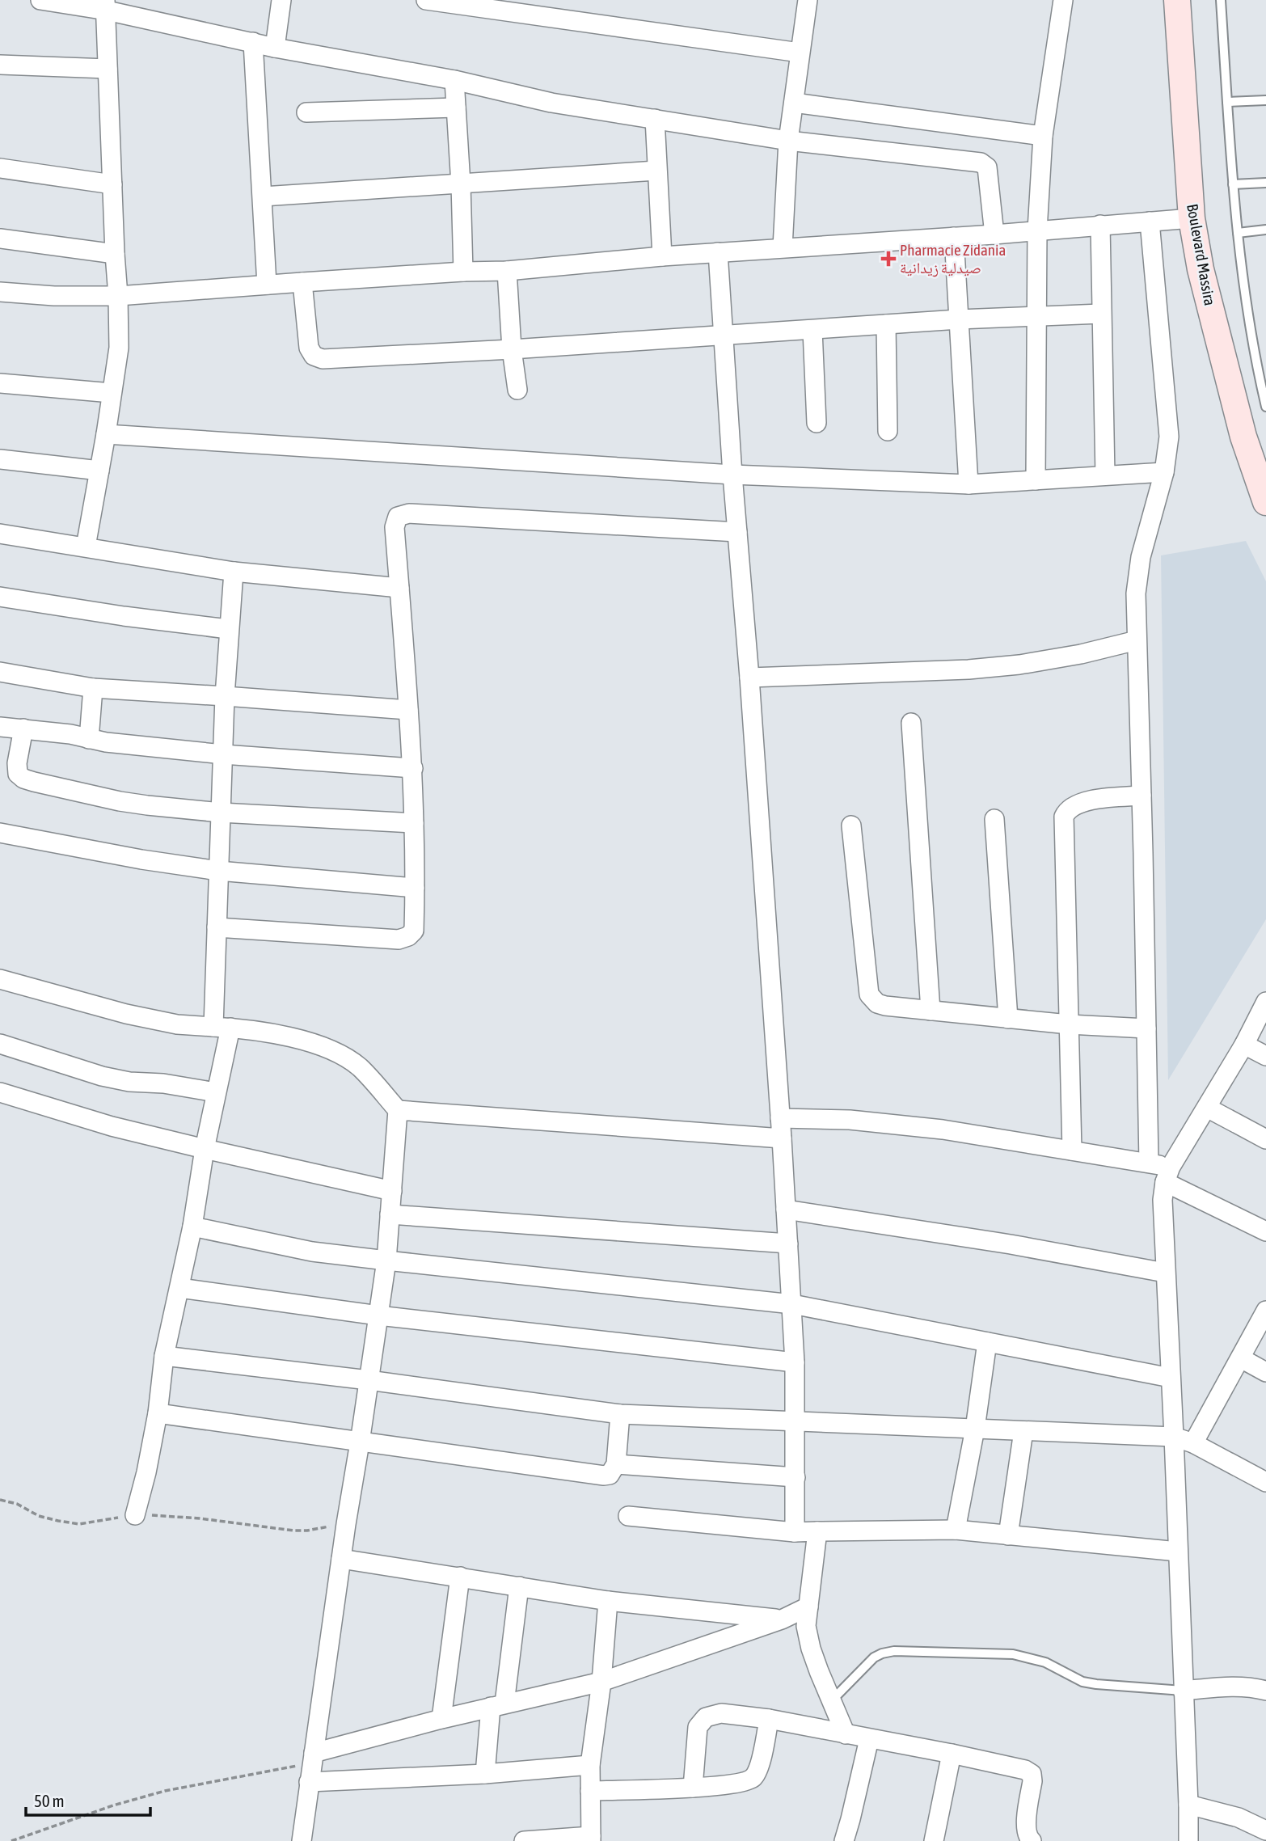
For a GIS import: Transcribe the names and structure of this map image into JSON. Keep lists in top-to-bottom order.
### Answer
{
  "streets": {
    "main road": ["Boulevard Massira"]
  },
  "places": {
    "health": ["Pharmacie Zidania صيدلية زيدانية"]
  },
  "scale_bar": "50 m"
}
